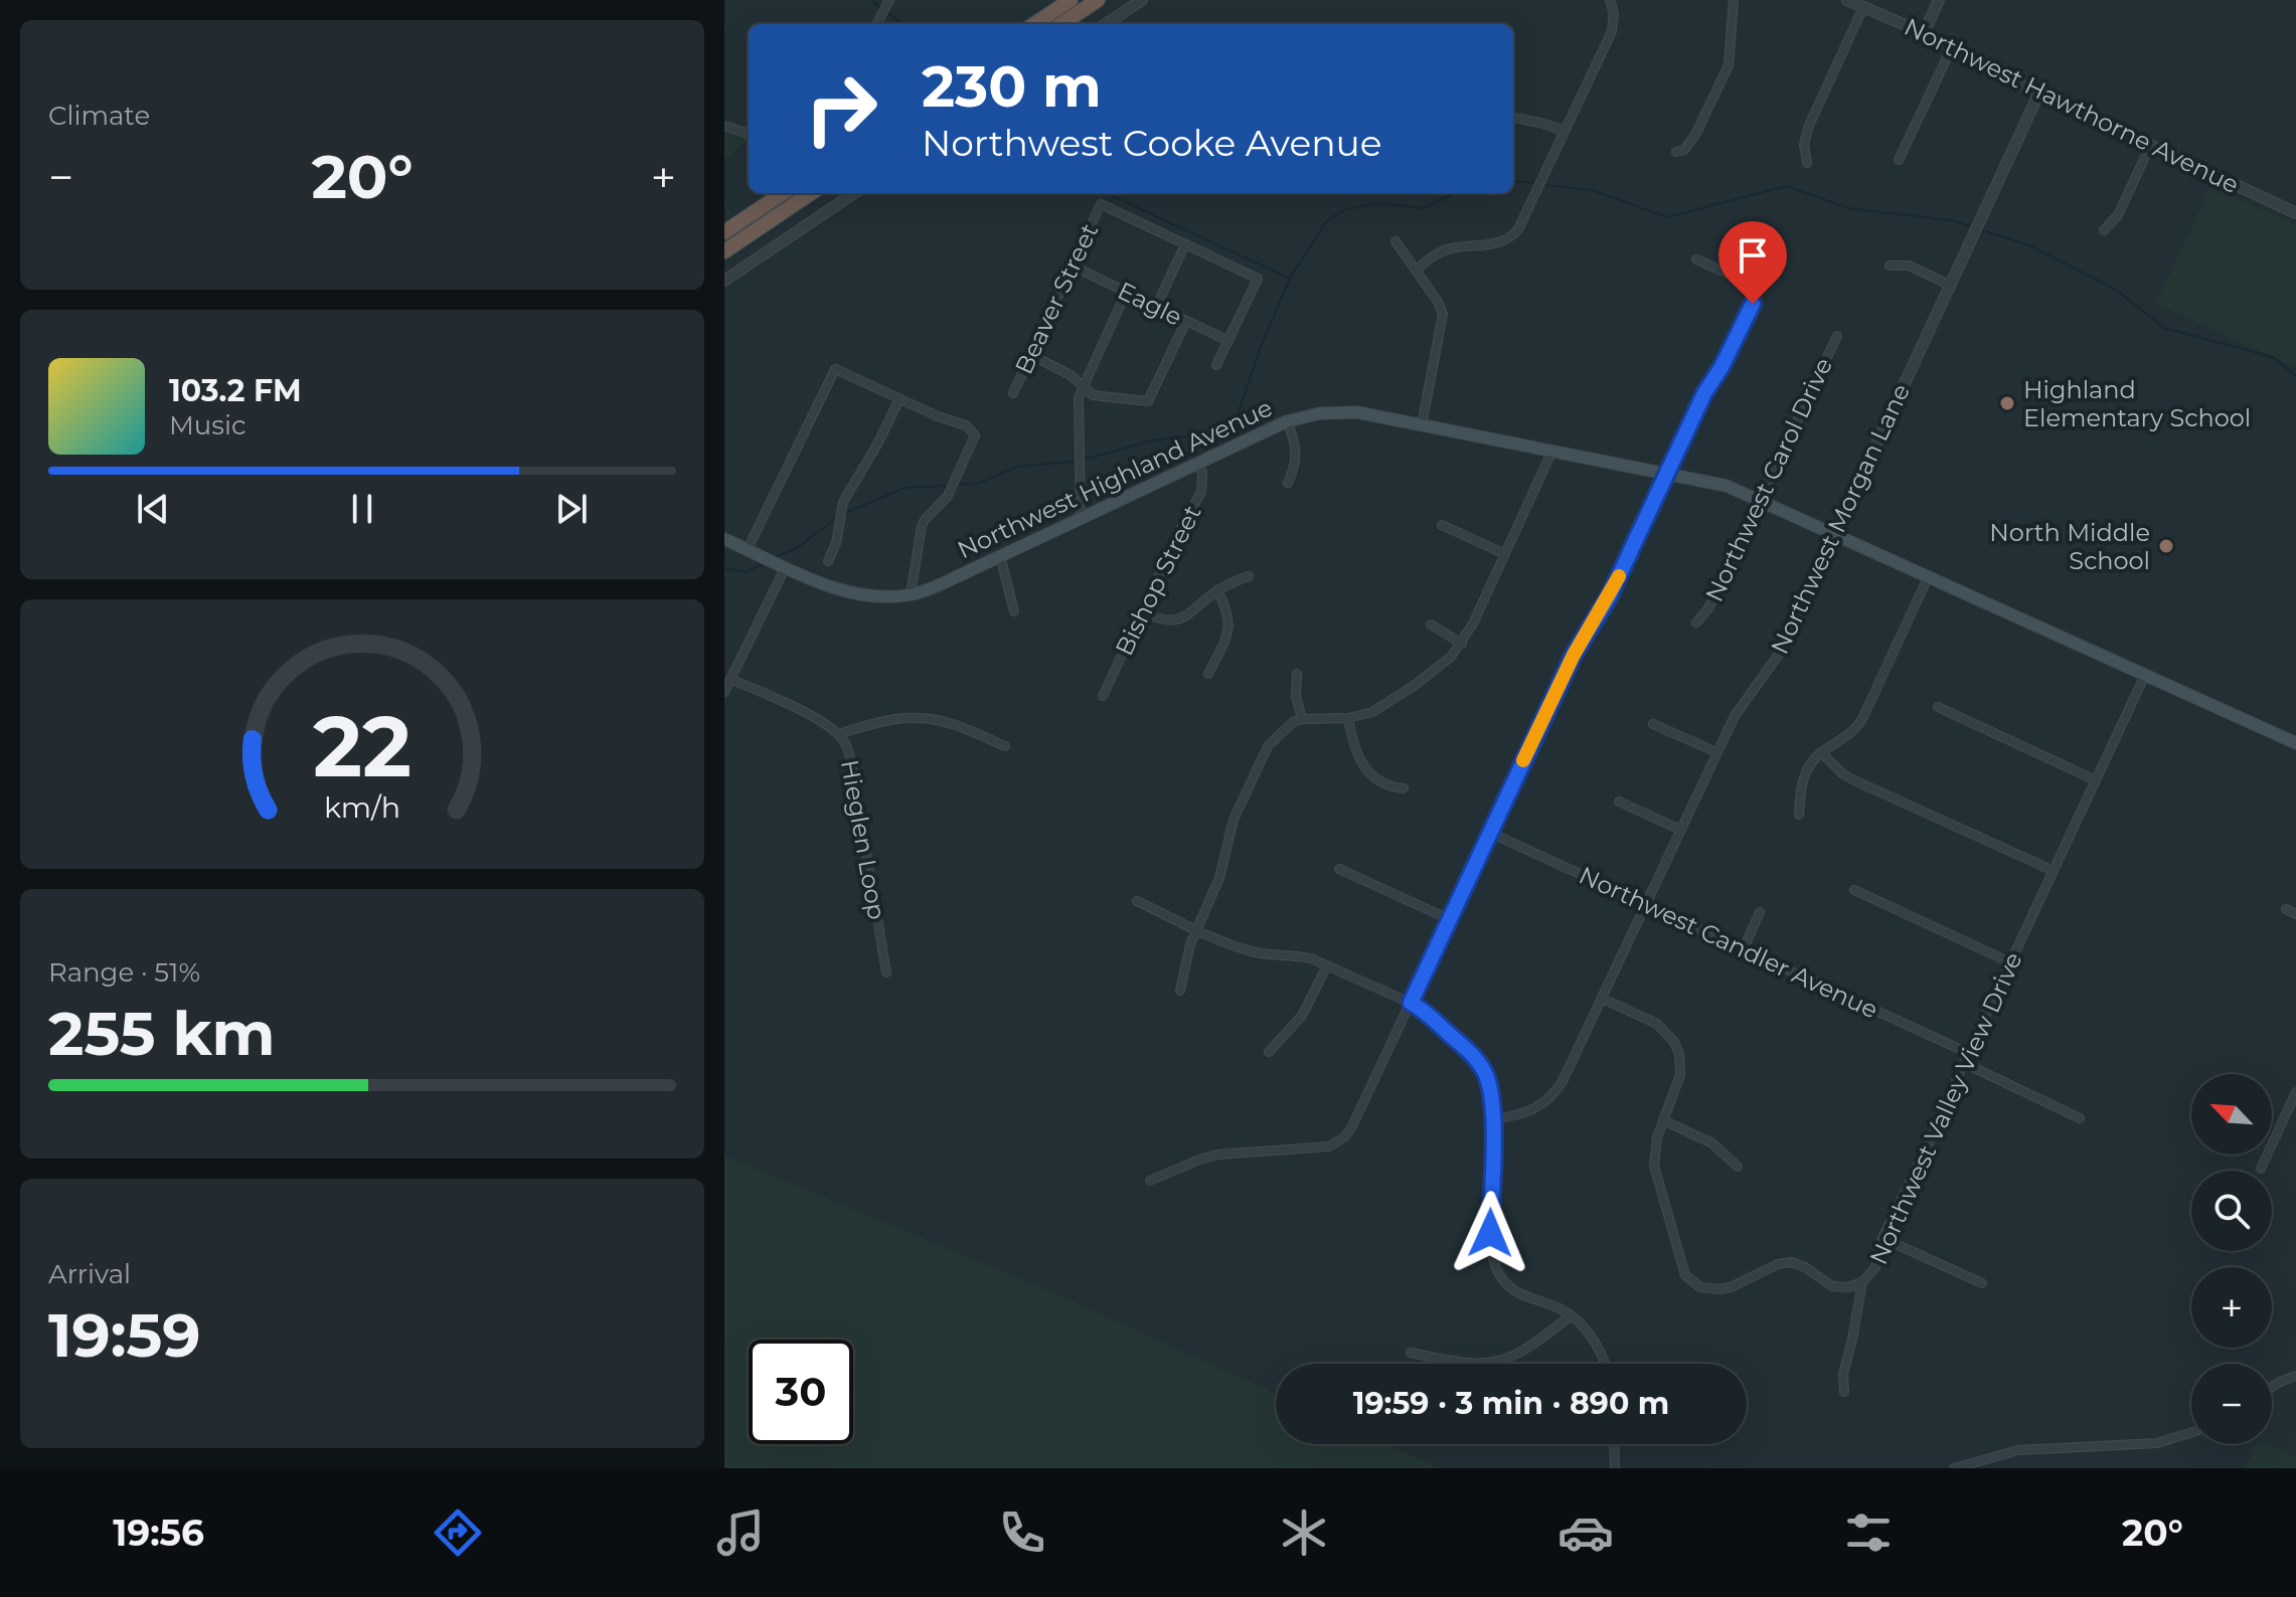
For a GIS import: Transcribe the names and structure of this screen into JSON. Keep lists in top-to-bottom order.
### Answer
{
  "streets": {
    "main road": ["Northwest Highland Avenue"],
    "street": [
      "Northwest Hawthorne Avenue",
      "Beaver Street",
      "Eagle",
      "Northwest Carol Drive",
      "Northwest Morgan Lane",
      "Bishop Street",
      "Hieglen Loop",
      "Northwest Candler Avenue",
      "Northwest Valley View Drive"
    ]
  },
  "crossings": [
    ["Northwest Hawthorne Avenue", "Northwest Morgan Lane"],
    ["Beaver Street", "Eagle"],
    ["Northwest Highland Avenue", "Northwest Carol Drive"],
    ["Northwest Highland Avenue", "Northwest Morgan Lane"],
    ["Northwest Highland Avenue", "Bishop Street"],
    ["Northwest Highland Avenue", "Northwest Valley View Drive"],
    ["Northwest Morgan Lane", "Northwest Candler Avenue"],
    ["Northwest Morgan Lane", "Northwest Valley View Drive"],
    ["Northwest Candler Avenue", "Northwest Valley View Drive"]
  ],
  "places": ["Highland Elementary School", "North Middle School"],
  "north": "top left",
  "page": {
    "tile": [
      "Climate",
      ["Range · 51%", "255 km"],
      ["Arrival", "19:59"]
    ],
    "turn": ["230 m", "Northwest Cooke Avenue"],
    "heat": ["−", "20°", "+"],
    "song": ["103.2 FM", "Music"],
    "map_buttons": ["+", "−"],
    "limit": "30",
    "trip": "19:59 · 3 min · 890 m",
    "tabs": ["19:56", "20°"],
    "gauge": ["22", "km/h"]
  }
}
